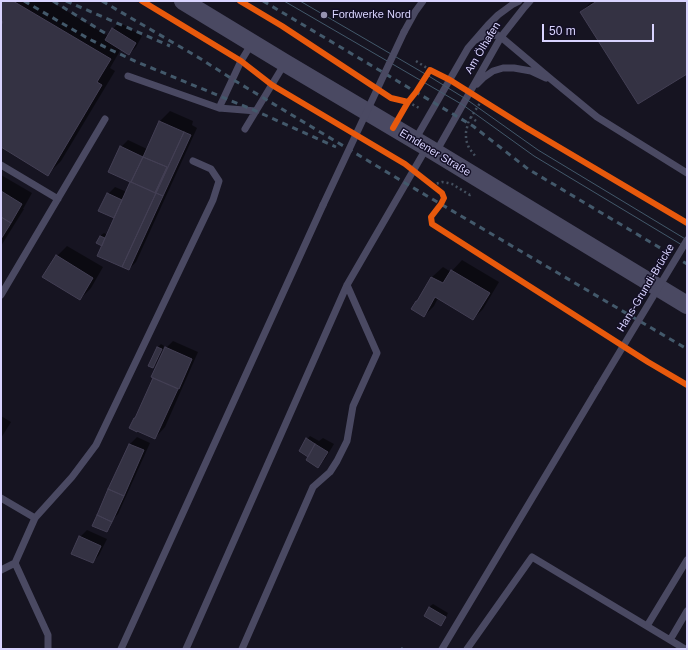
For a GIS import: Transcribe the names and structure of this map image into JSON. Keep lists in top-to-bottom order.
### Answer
{
  "streets": {
    "street": ["Emdener Straße"],
    "lane": ["Am Ölhafen", "Hans-Grundi-Brücke"]
  },
  "crossings": [
    ["Am Ölhafen", "Emdener Straße"]
  ],
  "places": ["Fordwerke Nord"],
  "scale_bar": "50 m"
}
